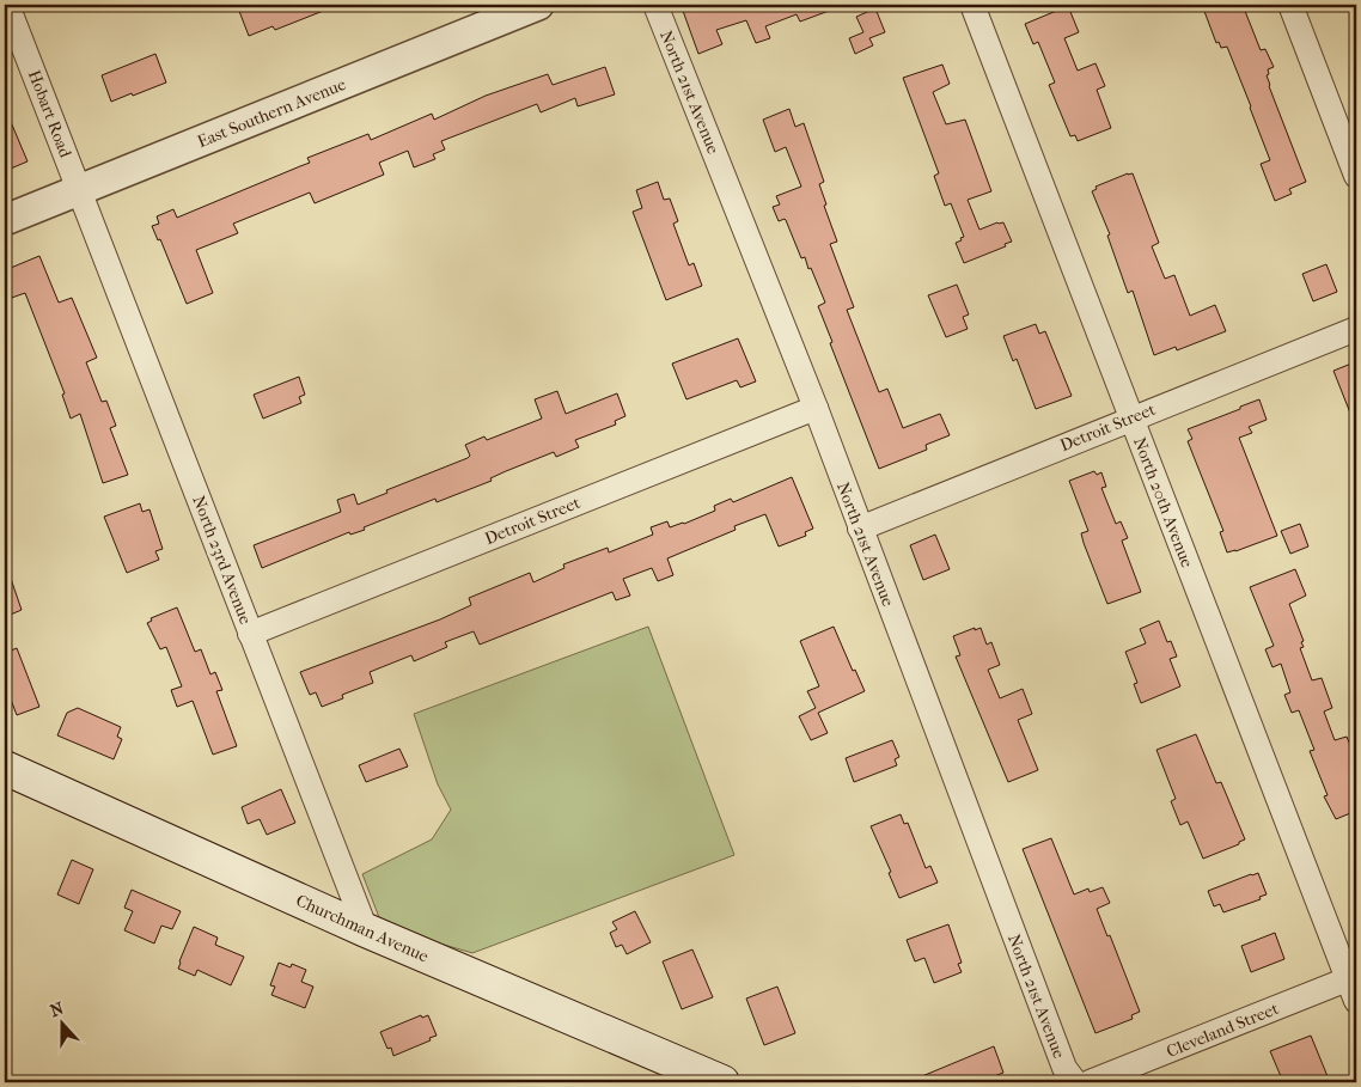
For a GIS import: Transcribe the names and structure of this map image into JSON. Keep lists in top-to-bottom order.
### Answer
{
  "streets": {
    "main road": ["Churchman Avenue"],
    "street": [
      "North 21st Avenue",
      "East Southern Avenue",
      "Hobart Road",
      "Detroit Street",
      "North 20th Avenue",
      "North 23rd Avenue",
      "Cleveland Street"
    ]
  },
  "crossings": [
    ["North 21st Avenue", "Detroit Street"],
    ["East Southern Avenue", "Hobart Road"],
    ["East Southern Avenue", "North 23rd Avenue"],
    ["Hobart Road", "North 23rd Avenue"],
    ["Detroit Street", "North 20th Avenue"],
    ["Detroit Street", "North 23rd Avenue"],
    ["North 20th Avenue", "Cleveland Street"],
    ["North 23rd Avenue", "Churchman Avenue"]
  ],
  "north": "top"
}
